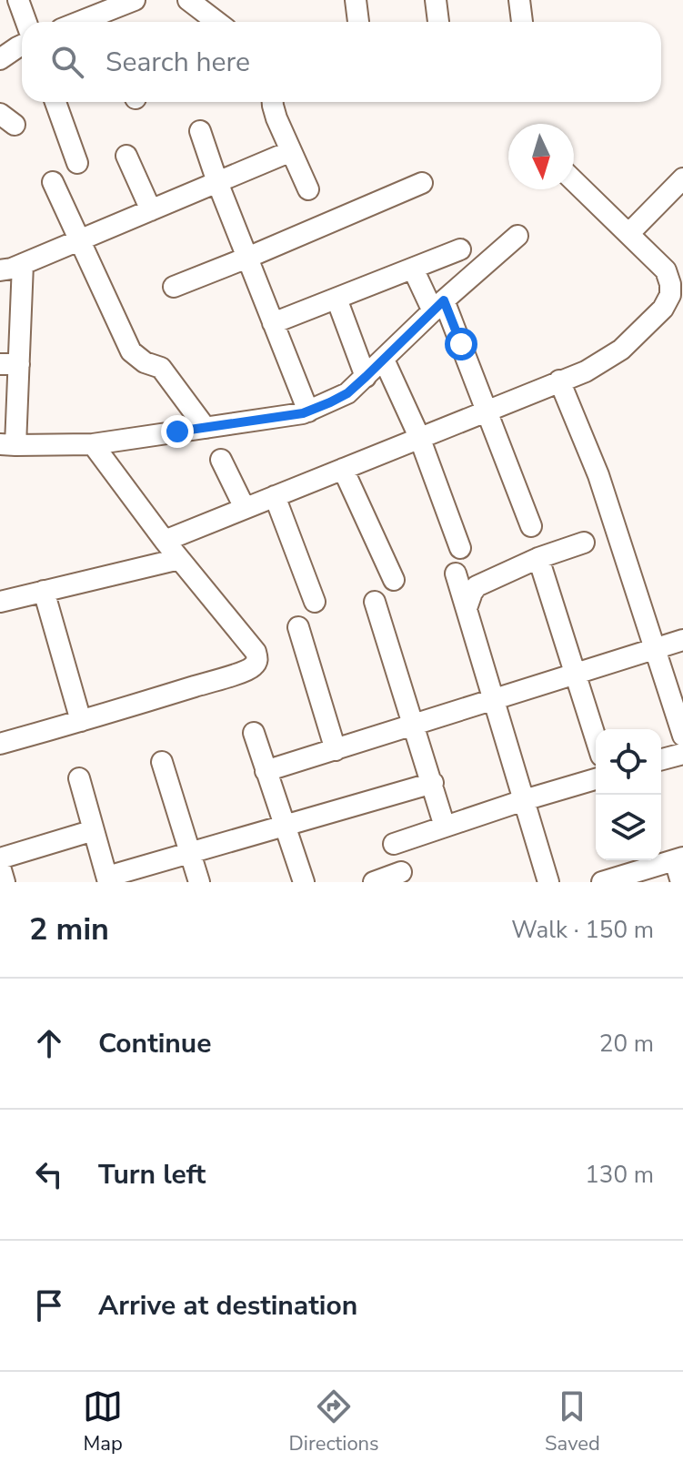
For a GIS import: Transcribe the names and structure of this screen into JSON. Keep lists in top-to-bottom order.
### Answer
{
  "north": "bottom",
  "page": {
    "search": "Search here",
    "heading": ["2 min", "Walk · 150 m"],
    "list": [
      ["Continue", "20 m"],
      ["Turn left", "130 m"],
      "Arrive at destination"
    ],
    "nav": ["Map", "Directions", "Saved"]
  }
}
